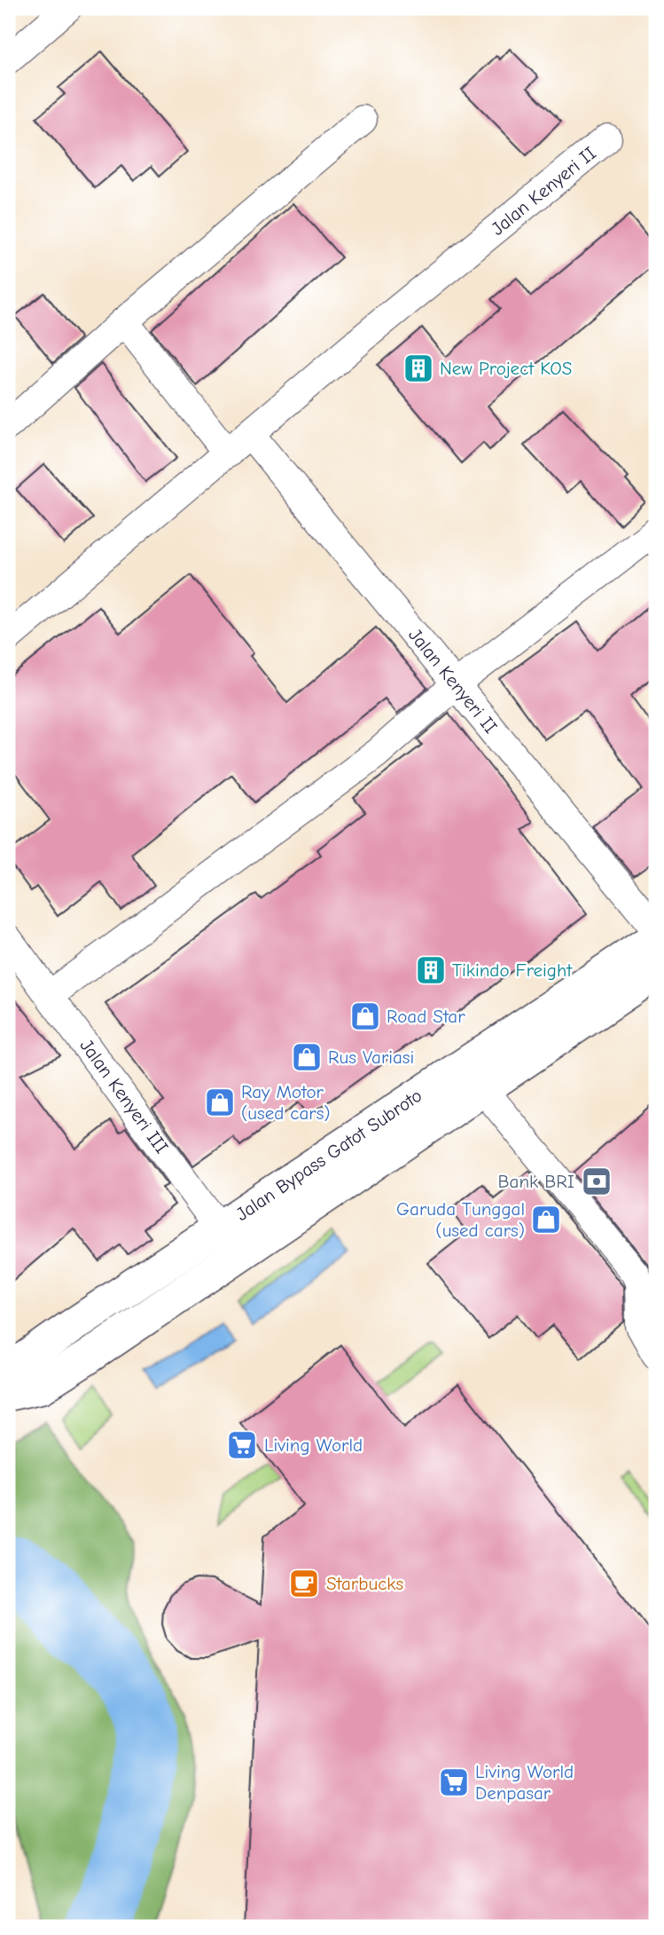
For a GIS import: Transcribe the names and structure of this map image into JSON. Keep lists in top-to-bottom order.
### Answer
{
  "streets": {
    "highway": ["Jalan Bypass Gatot Subroto"],
    "street": ["Jalan Kenyeri II", "Jalan Kenyeri III"]
  },
  "crossings": [
    ["Jalan Kenyeri III", "Jalan Bypass Gatot Subroto"]
  ],
  "places": {
    "building": ["New Project KOS", "Tikindo Freight"],
    "shop": [
      "Road Star",
      "Rus Variasi",
      "Ray Motor (used cars)",
      "Garuda Tunggal (used cars)"
    ],
    "bank": ["Bank BRI"],
    "supermarket": ["Living World", "Living World Denpasar"],
    "cafe": ["Starbucks"]
  }
}
